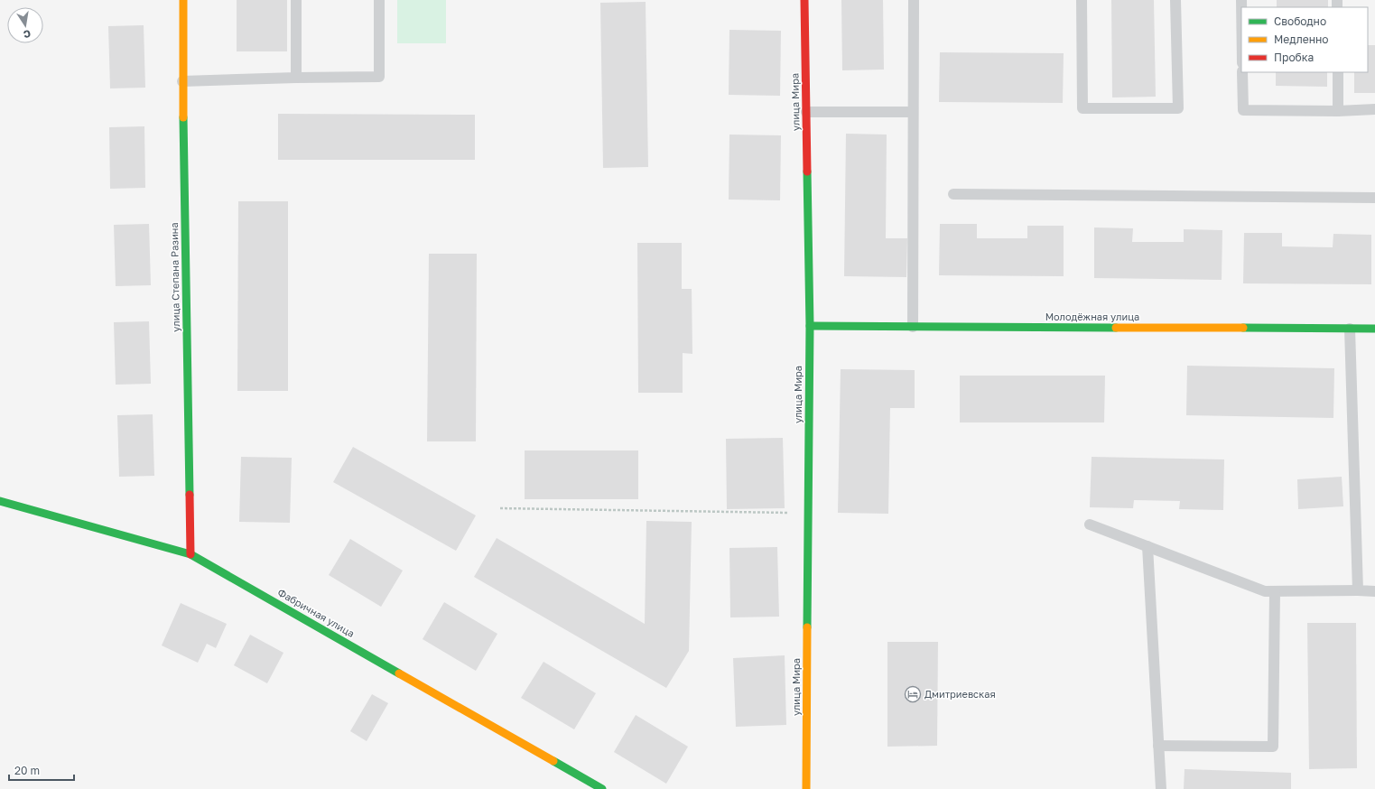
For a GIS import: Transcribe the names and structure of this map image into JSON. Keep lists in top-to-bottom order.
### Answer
{
  "streets": {
    "street": [
      "улица Мира",
      "улица Степана Разина",
      "Молодёжная улица",
      "Фабричная улица"
    ]
  },
  "crossings": [
    ["улица Мира", "Молодёжная улица"],
    ["улица Степана Разина", "Фабричная улица"]
  ],
  "places": {
    "hotel": ["Дмитриевская"]
  },
  "legend": ["Свободно", "Медленно", "Пробка"],
  "scale_bar": "20 m",
  "north": "bottom"
}
